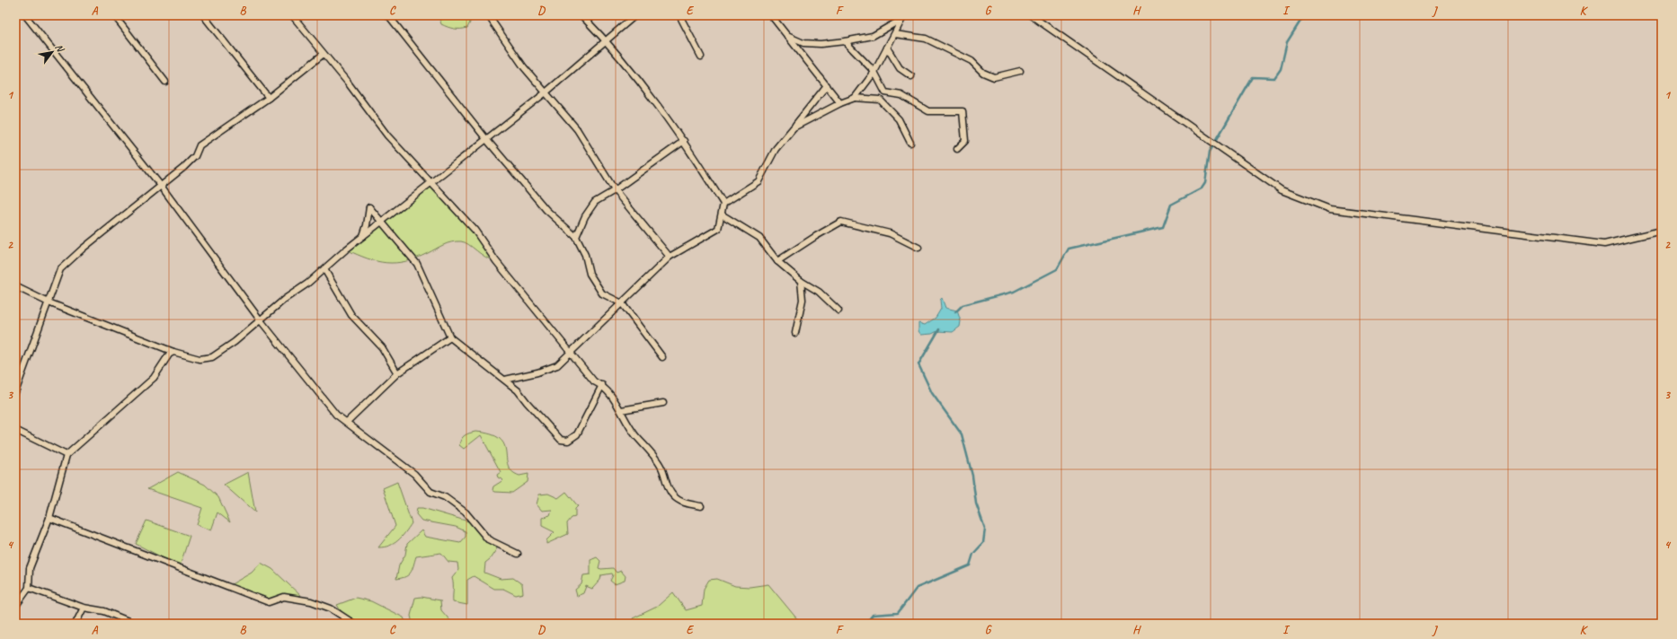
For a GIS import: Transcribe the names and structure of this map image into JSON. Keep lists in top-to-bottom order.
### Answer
{
  "north": "top right",
  "grid": {
    "columns": [
      "A",
      "B",
      "C",
      "D",
      "E",
      "F",
      "G",
      "H",
      "I",
      "J",
      "K"
    ],
    "rows": [
      "1",
      "2",
      "3",
      "4"
    ]
  }
}
